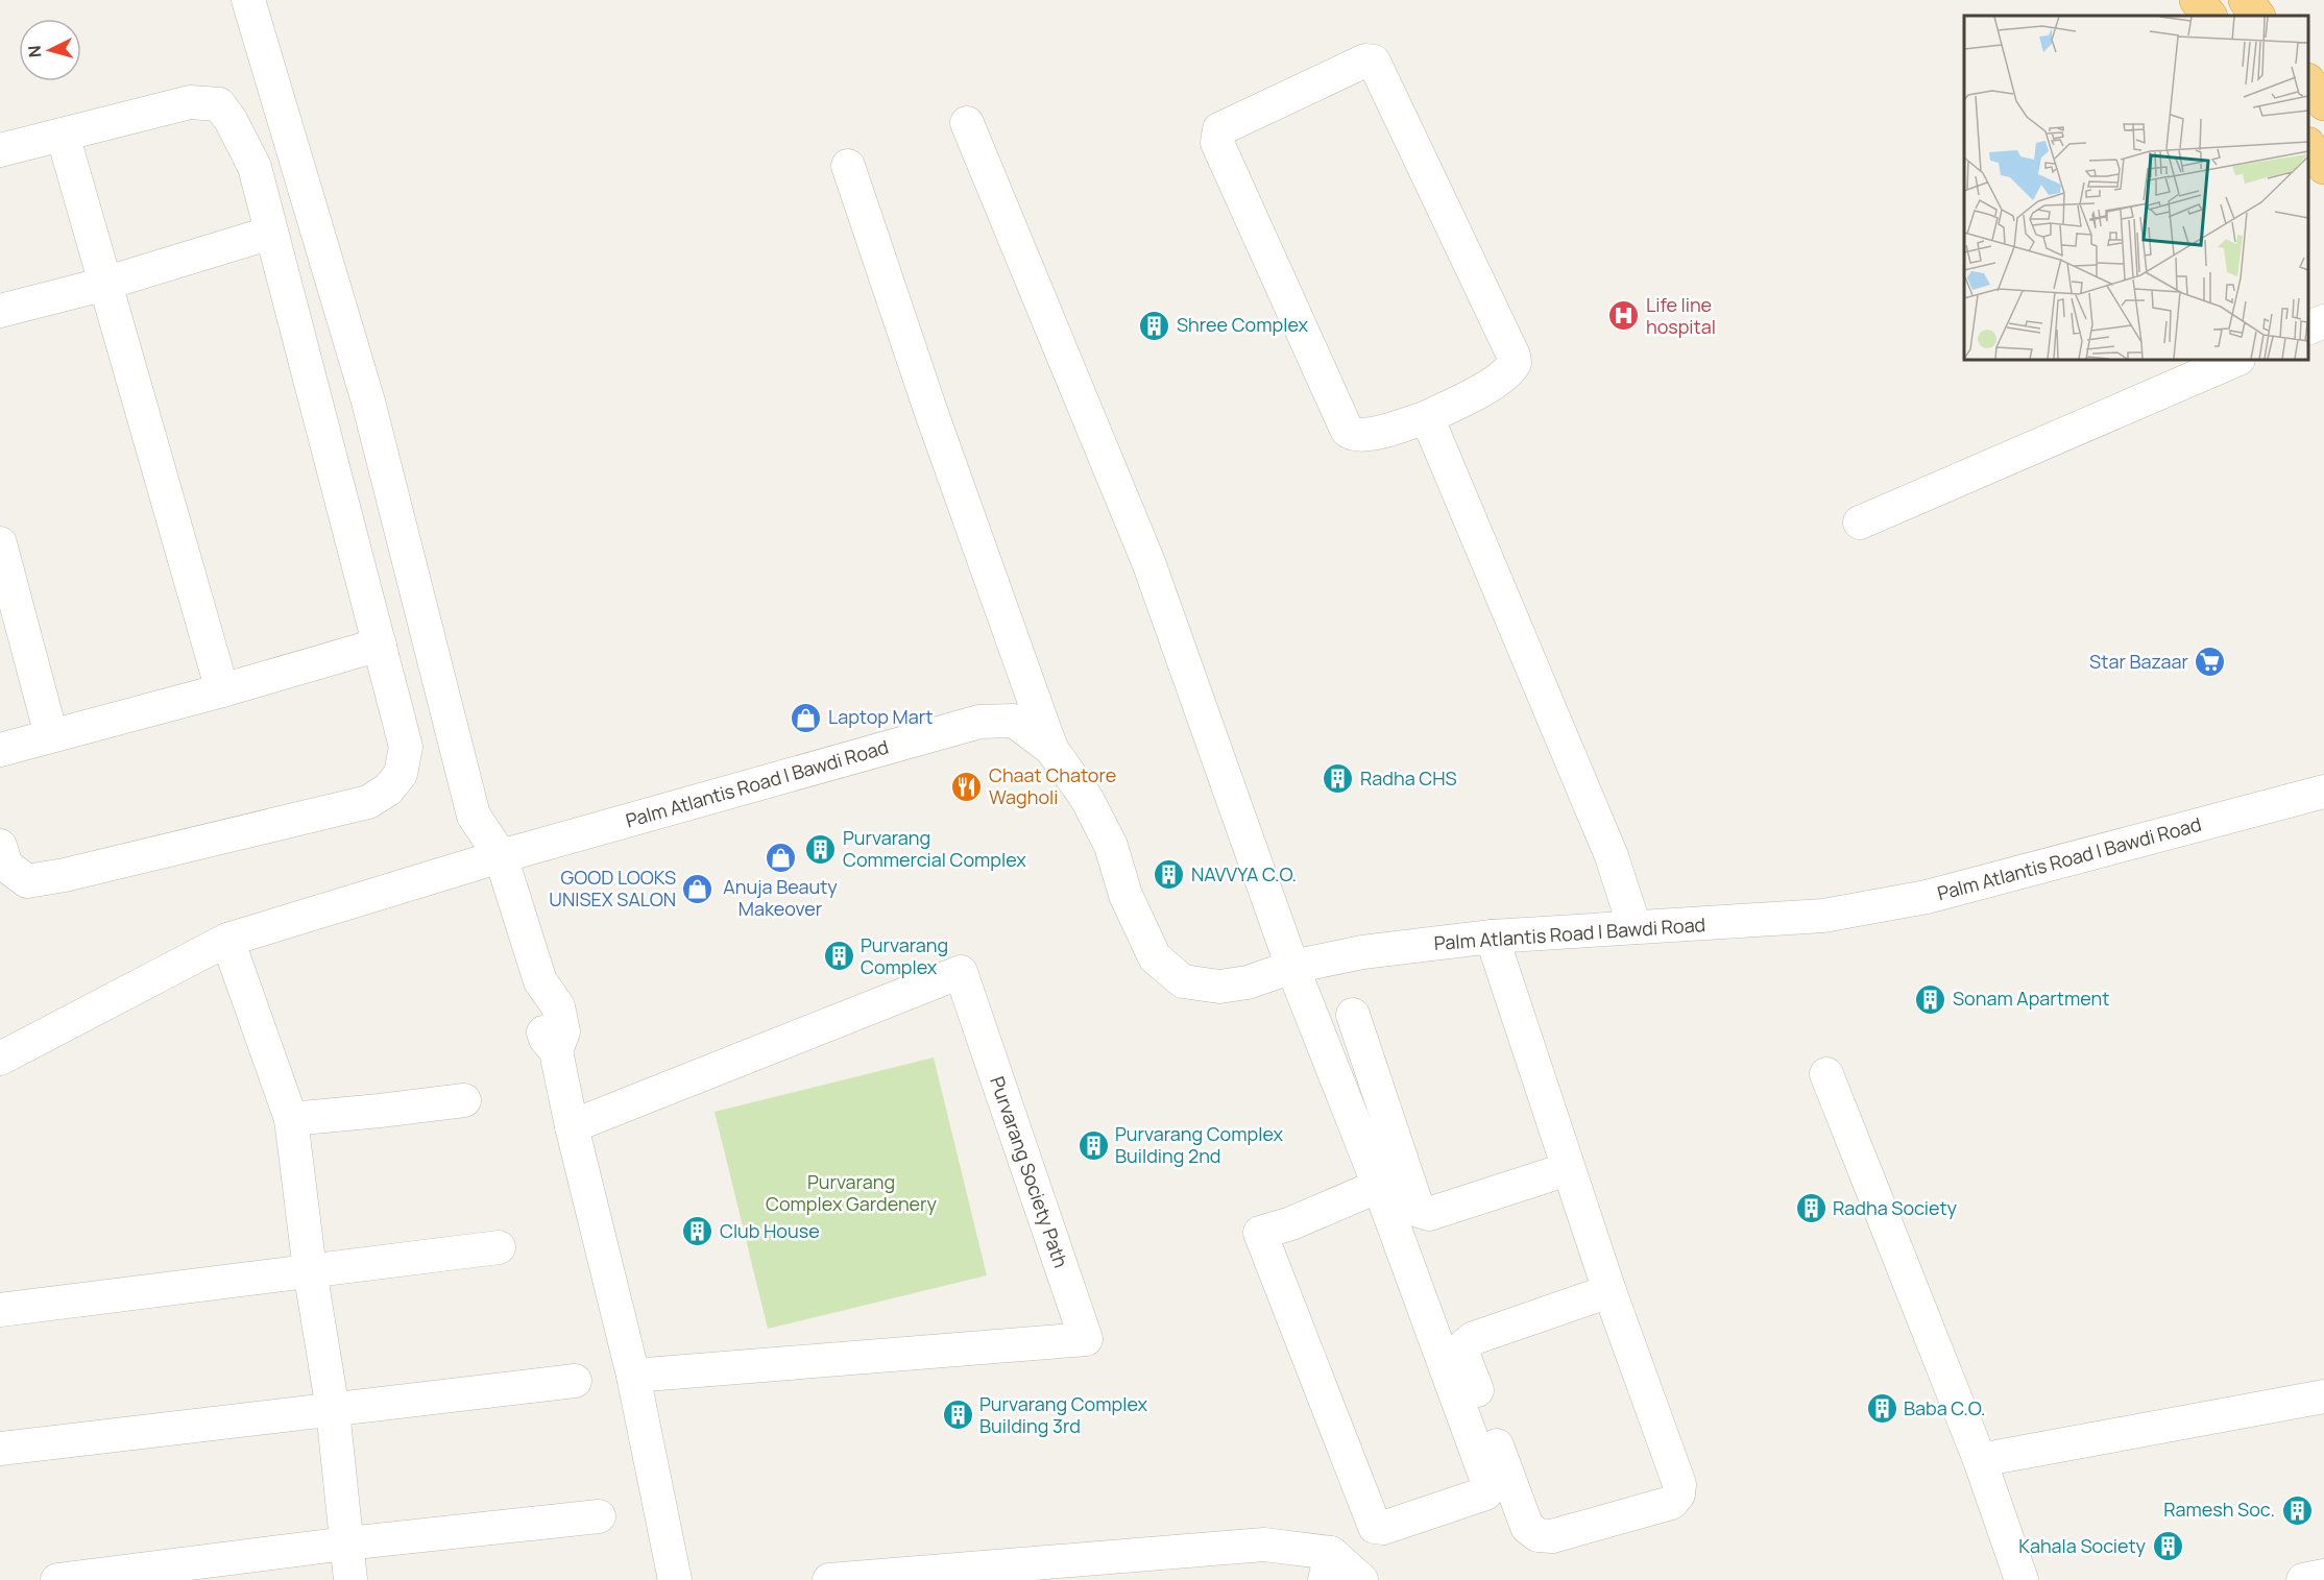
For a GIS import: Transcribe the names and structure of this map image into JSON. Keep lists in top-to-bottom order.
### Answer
{
  "streets": {
    "street": ["Palm Atlantis Road | Bawdi Road", "Purvarang Society Path"]
  },
  "parks": ["Purvarang Complex Gardenery"],
  "places": {
    "hospital": ["Life line hospital"],
    "building": [
      "Shree Complex",
      "Radha CHS",
      "Purvarang Commercial Complex",
      "NAVVYA C.O.",
      "Purvarang Complex",
      "Sonam Apartment",
      "Purvarang Complex Building 2nd",
      "Radha Society",
      "Club House",
      "Baba C.O.",
      "Purvarang Complex Building 3rd",
      "Ramesh Soc.",
      "Kahala Society"
    ],
    "supermarket": ["Star Bazaar"],
    "shop": ["Laptop Mart", "Anuja Beauty Makeover", "GOOD LOOKS UNISEX SALON"],
    "restaurant": ["Chaat Chatore Wagholi"]
  },
  "north": "left"
}
